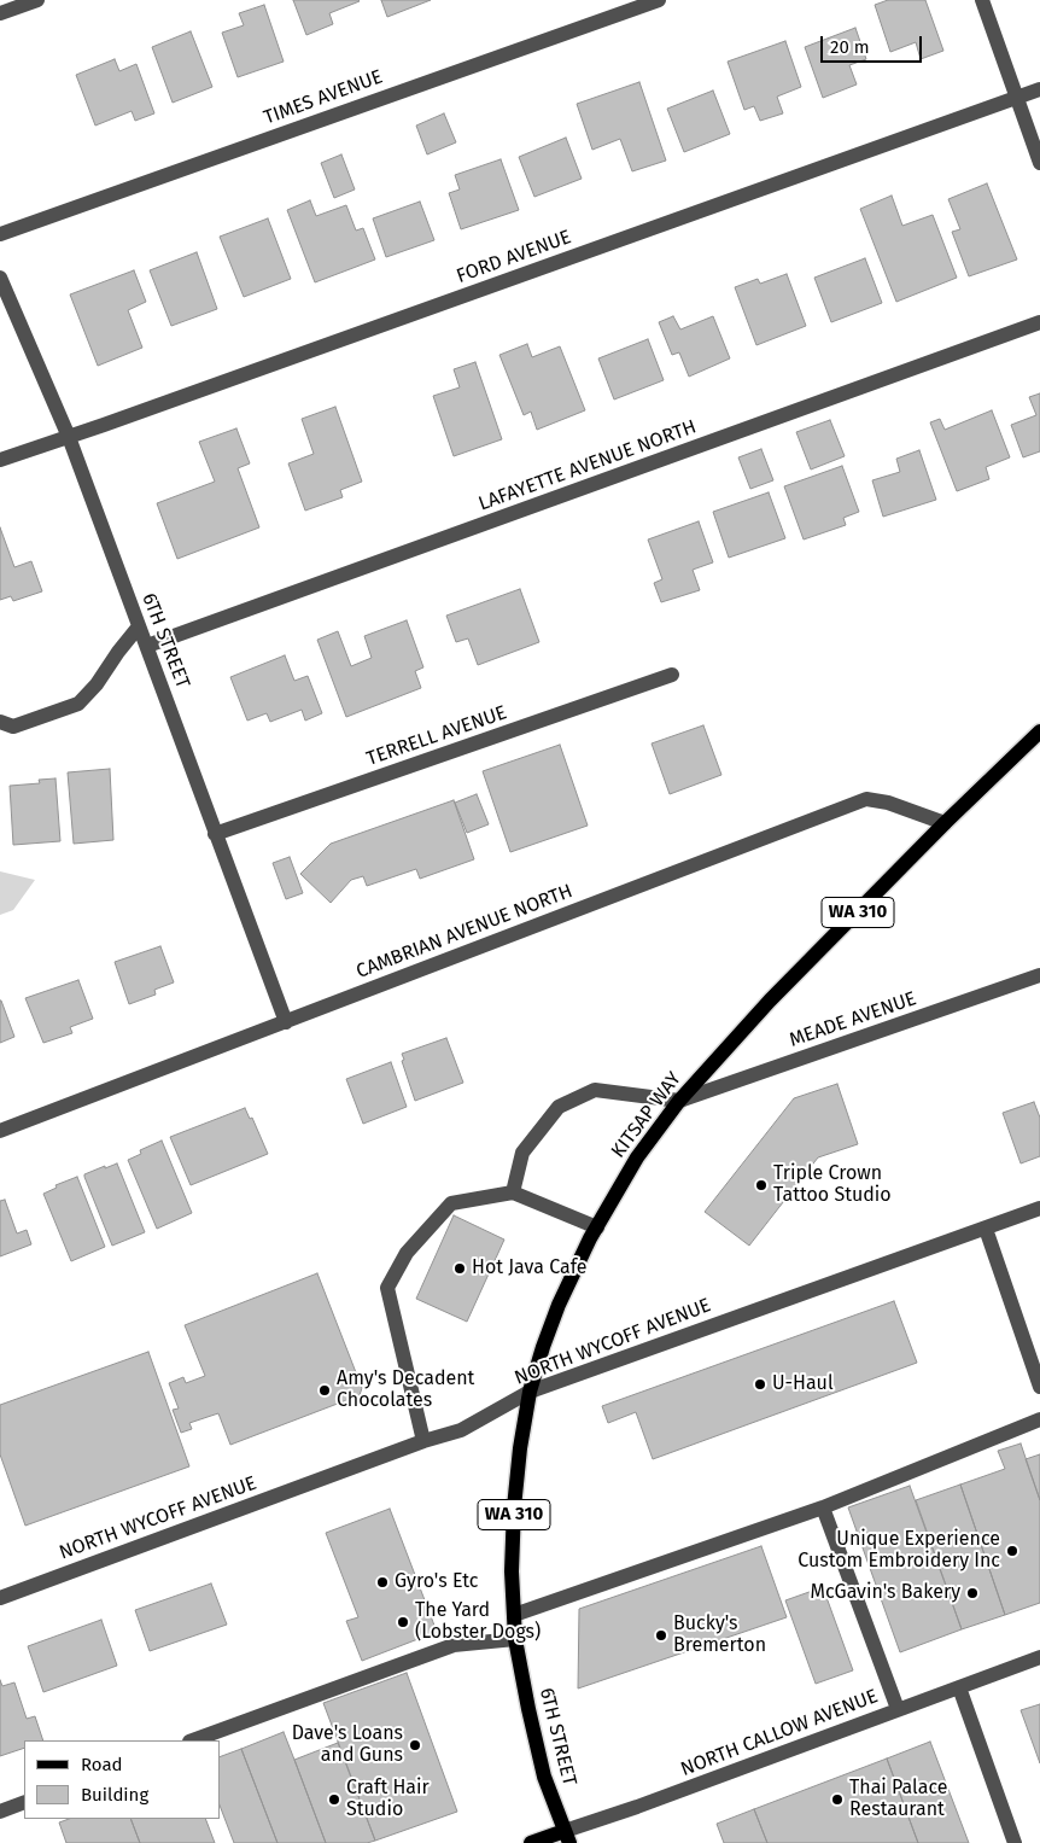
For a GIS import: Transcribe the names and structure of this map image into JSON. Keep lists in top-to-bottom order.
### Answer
{
  "streets": {
    "main road": [
      "6TH STREET",
      "WA 310",
      "KITSAP WAY",
      "NORTH CALLOW AVENUE"
    ],
    "street": [
      "TIMES AVENUE",
      "FORD AVENUE",
      "LAFAYETTE AVENUE NORTH",
      "TERRELL AVENUE",
      "CAMBRIAN AVENUE NORTH",
      "MEADE AVENUE",
      "NORTH WYCOFF AVENUE"
    ]
  },
  "crossings": [
    ["FORD AVENUE", "6TH STREET"],
    ["LAFAYETTE AVENUE NORTH", "6TH STREET"],
    ["6TH STREET", "TERRELL AVENUE"],
    ["6TH STREET", "CAMBRIAN AVENUE NORTH"],
    ["6TH STREET", "KITSAP WAY"],
    ["6TH STREET", "NORTH CALLOW AVENUE"],
    ["CAMBRIAN AVENUE NORTH", "KITSAP WAY"],
    ["MEADE AVENUE", "KITSAP WAY"],
    ["KITSAP WAY", "NORTH WYCOFF AVENUE"]
  ],
  "places": [
    "Triple Crown Tattoo Studio",
    "Hot Java Cafe",
    "U-Haul",
    "Amy's Decadent Chocolates",
    "Unique Experience Custom Embroidery Inc",
    "Gyro's Etc",
    "McGavin's Bakery",
    "The Yard (Lobster Dogs)",
    "Bucky's Bremerton",
    "Dave's Loans and Guns",
    "Craft Hair Studio",
    "Thai Palace Restaurant"
  ],
  "legend": ["Road", "Building"],
  "scale_bar": "20 m"
}
